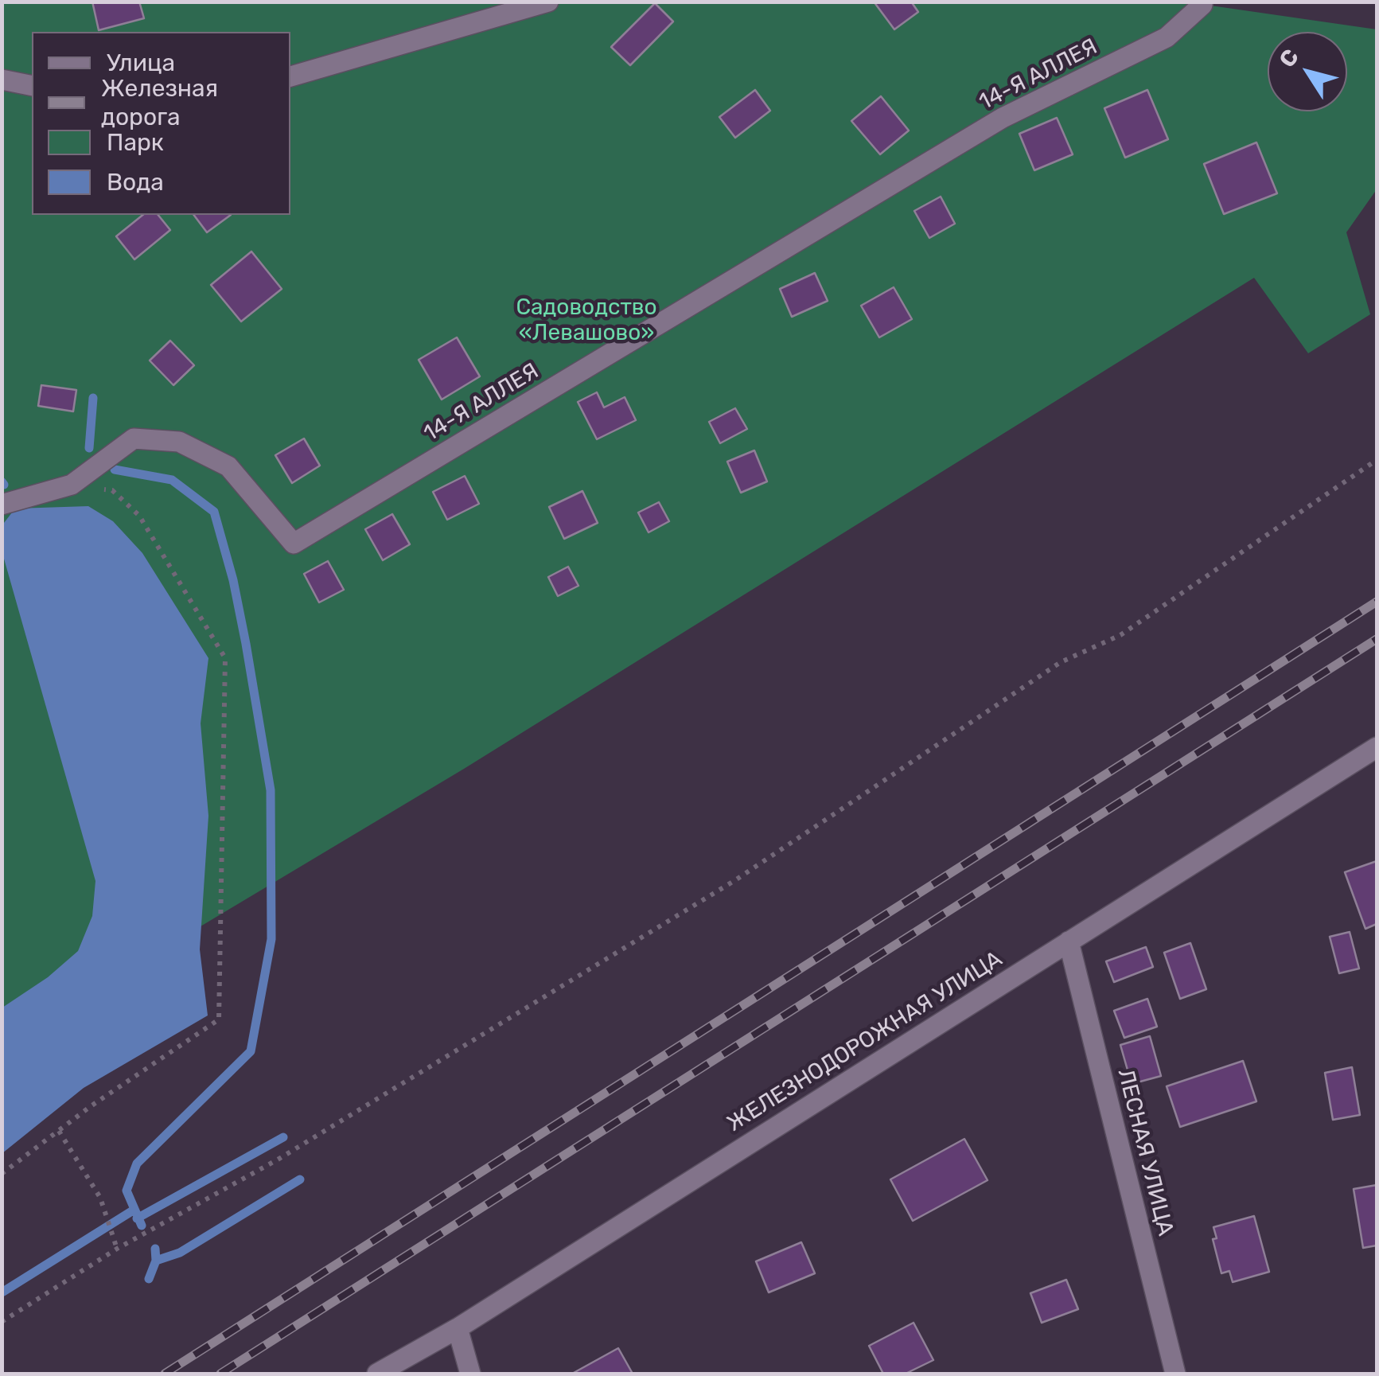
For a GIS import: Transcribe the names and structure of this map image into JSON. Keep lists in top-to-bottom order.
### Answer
{
  "streets": {
    "street": ["14-Я АЛЛЕЯ", "ЖЕЛЕЗНОДОРОЖНАЯ УЛИЦА", "ЛЕСНАЯ УЛИЦА"]
  },
  "crossings": [
    ["ЖЕЛЕЗНОДОРОЖНАЯ УЛИЦА", "ЛЕСНАЯ УЛИЦА"]
  ],
  "parks": ["Садоводство «Левашово»"],
  "legend": [
    "Улица",
    "Железная дорога",
    "Парк",
    "Вода"
  ],
  "north": "top left"
}
